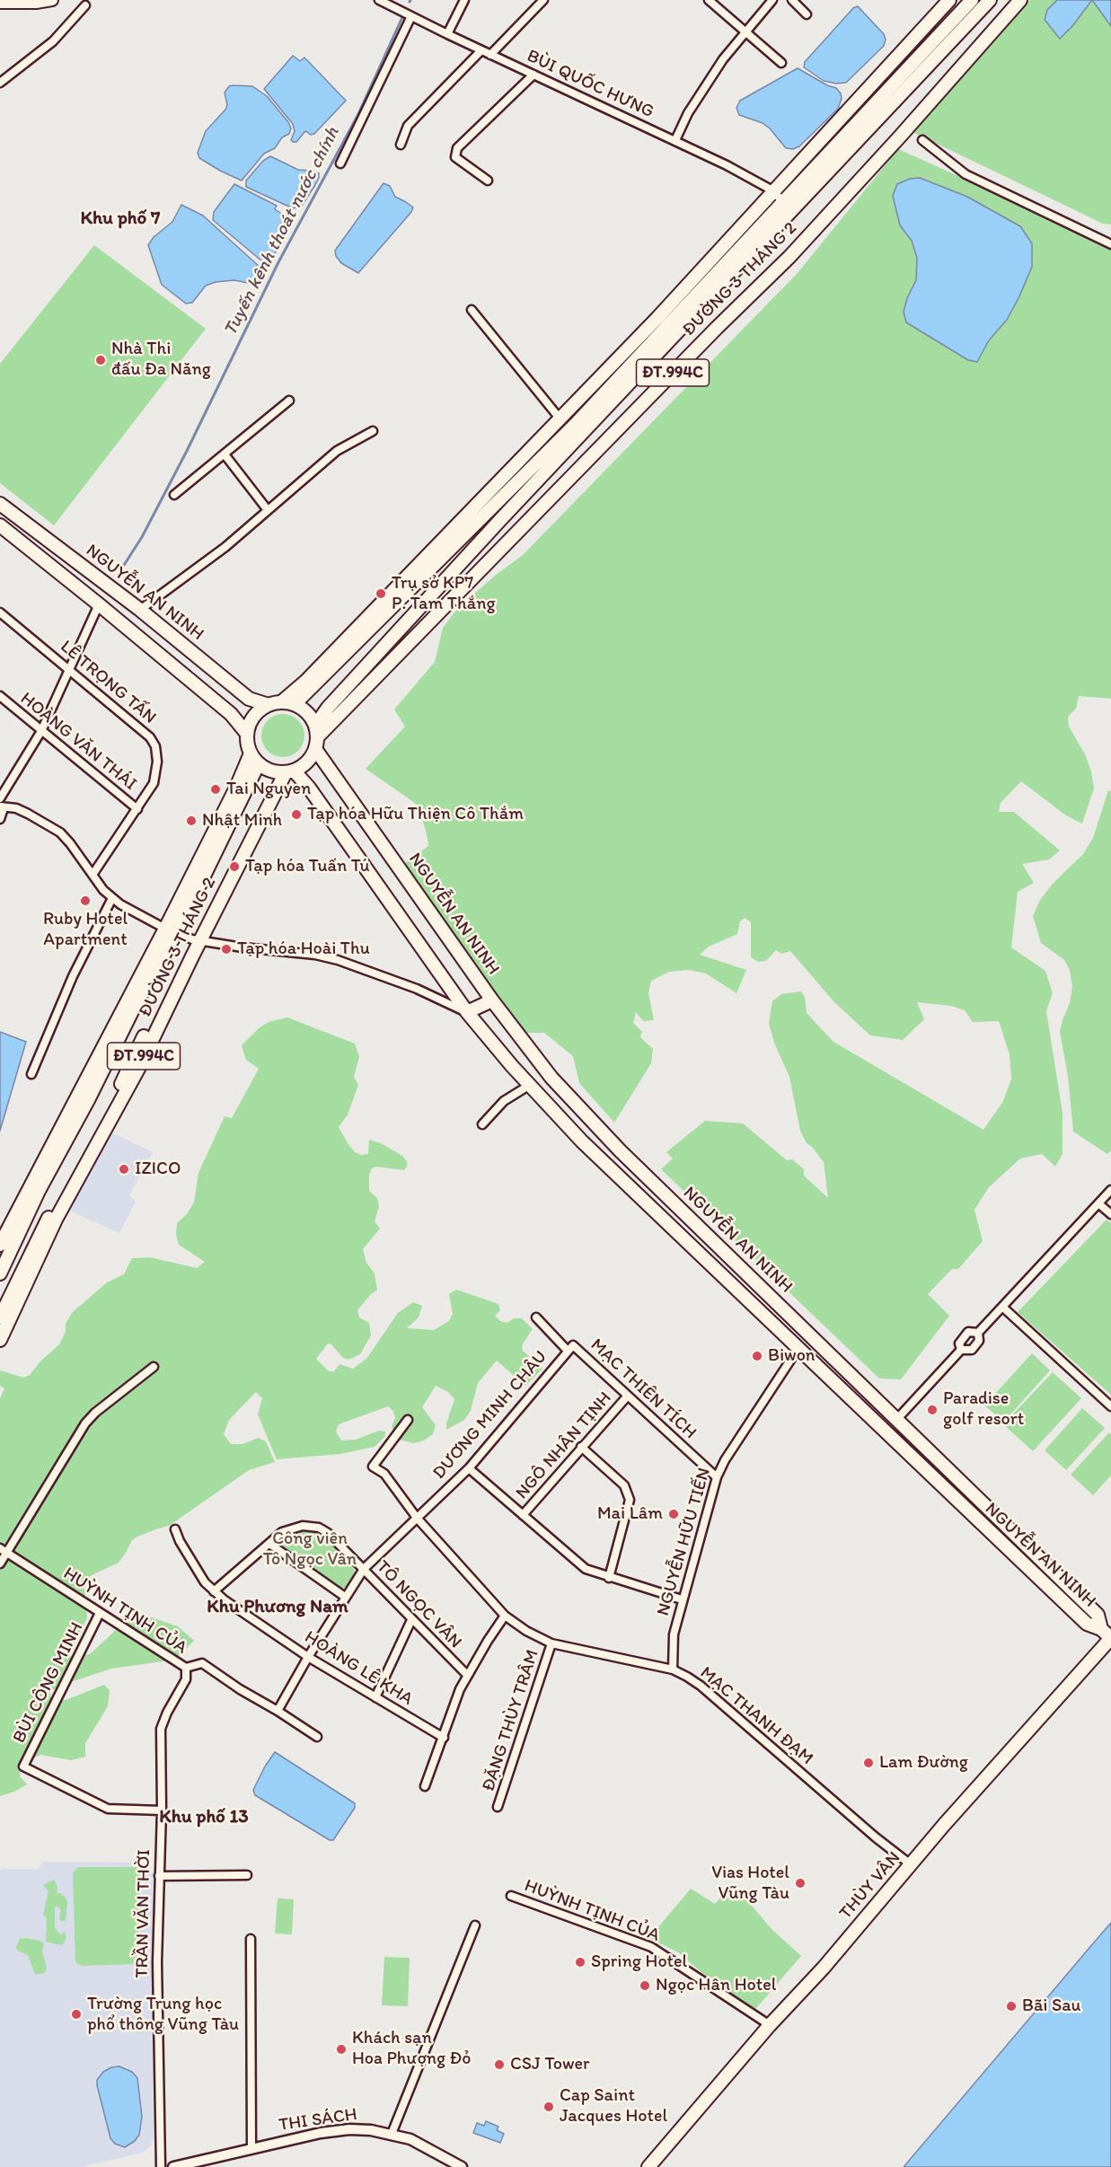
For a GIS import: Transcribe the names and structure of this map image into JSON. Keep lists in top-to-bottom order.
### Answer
{
  "streets": {
    "main road": [
      "ĐƯỜNG 3 THÁNG 2",
      "ĐT.994C",
      "NGUYỄN AN NINH",
      "THÙY VÂN"
    ],
    "street": [
      "BÙI QUỐC HƯNG",
      "LÊ TRỌNG TẤN",
      "HOÀNG VĂN THÁI",
      "MẠC THIÊN TÍCH",
      "DƯƠNG MINH CHÂU",
      "NGÔ NHÂN TỊNH",
      "NGUYỄN HỮU TIẾN",
      "TÔ NGỌC VÂN",
      "HUỲNH TỊNH CỦA",
      "HOÀNG LÊ KHA",
      "BÙI CÔNG MINH",
      "MẠC THANH ĐẠM",
      "ĐẶNG THÙY TRÂM",
      "TRẦN VĂN THỜI",
      "THI SÁCH"
    ]
  },
  "crossings": [
    ["BÙI QUỐC HƯNG", "ĐƯỜNG 3 THÁNG 2"],
    ["ĐƯỜNG 3 THÁNG 2", "ĐT.994C"],
    ["ĐƯỜNG 3 THÁNG 2", "NGUYỄN AN NINH"],
    ["ĐT.994C", "NGUYỄN AN NINH"],
    ["NGUYỄN AN NINH", "NGUYỄN HỮU TIẾN"],
    ["NGUYỄN AN NINH", "THÙY VÂN"],
    ["LÊ TRỌNG TẤN", "HOÀNG VĂN THÁI"],
    ["MẠC THIÊN TÍCH", "DƯƠNG MINH CHÂU"],
    ["MẠC THIÊN TÍCH", "NGÔ NHÂN TỊNH"],
    ["MẠC THIÊN TÍCH", "NGUYỄN HỮU TIẾN"],
    ["DƯƠNG MINH CHÂU", "TÔ NGỌC VÂN"],
    ["DƯƠNG MINH CHÂU", "HUỲNH TỊNH CỦA"],
    ["DƯƠNG MINH CHÂU", "HOÀNG LÊ KHA"],
    ["DƯƠNG MINH CHÂU", "MẠC THANH ĐẠM"],
    ["NGUYỄN HỮU TIẾN", "MẠC THANH ĐẠM"],
    ["TÔ NGỌC VÂN", "HOÀNG LÊ KHA"],
    ["HUỲNH TỊNH CỦA", "BÙI CÔNG MINH"],
    ["HUỲNH TỊNH CỦA", "THÙY VÂN"],
    ["HUỲNH TỊNH CỦA", "TRẦN VĂN THỜI"],
    ["BÙI CÔNG MINH", "TRẦN VĂN THỜI"],
    ["MẠC THANH ĐẠM", "ĐẶNG THÙY TRÂM"],
    ["MẠC THANH ĐẠM", "THÙY VÂN"]
  ],
  "districts": ["Khu phố 7", "Khu Phương Nam", "Khu phố 13"],
  "water": ["Tuyến kênh thoát nước chính"],
  "parks": ["Công viên Tô Ngọc Vân"],
  "places": [
    "Nhà Thi đấu Đa Năng",
    "Trụ sở KP7 P. Tam Thắng",
    "Tai Nguyen",
    "Tạp hóa Hữu Thiện Cô Thắm",
    "Nhật Minh",
    "Tạp hóa Tuấn Tú",
    "Ruby Hotel Apartment",
    "Tạp hóa Hoài Thu",
    "IZICO",
    "Biwon",
    "Paradise golf resort",
    "Mai Lâm",
    "Lam Đường",
    "Vias Hotel Vũng Tàu",
    "Spring Hotel",
    "Ngọc Hân Hotel",
    "Bãi Sau",
    "Trường Trung học phổ thông Vũng Tàu",
    "Khách sạn Hoa Phượng Đỏ",
    "CSJ Tower",
    "Cap Saint Jacques Hotel"
  ]
}
